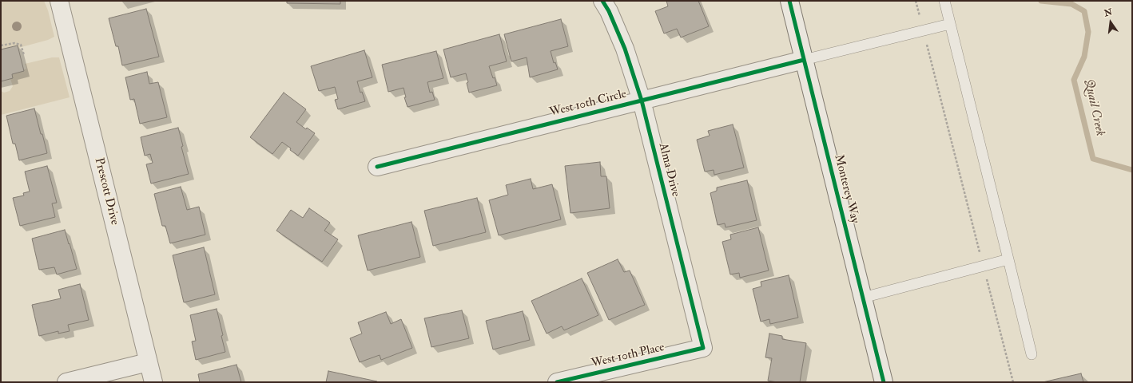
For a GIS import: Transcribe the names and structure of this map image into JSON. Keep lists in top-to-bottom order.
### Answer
{
  "streets": {
    "street": [
      "West 10th Circle",
      "Alma Drive",
      "Monterey Way",
      "Prescott Drive",
      "West 10th Place"
    ]
  },
  "crossings": [
    ["West 10th Circle", "Alma Drive"],
    ["West 10th Circle", "Monterey Way"],
    ["Alma Drive", "West 10th Place"]
  ],
  "water": ["Quail Creek"],
  "north": "top"
}
